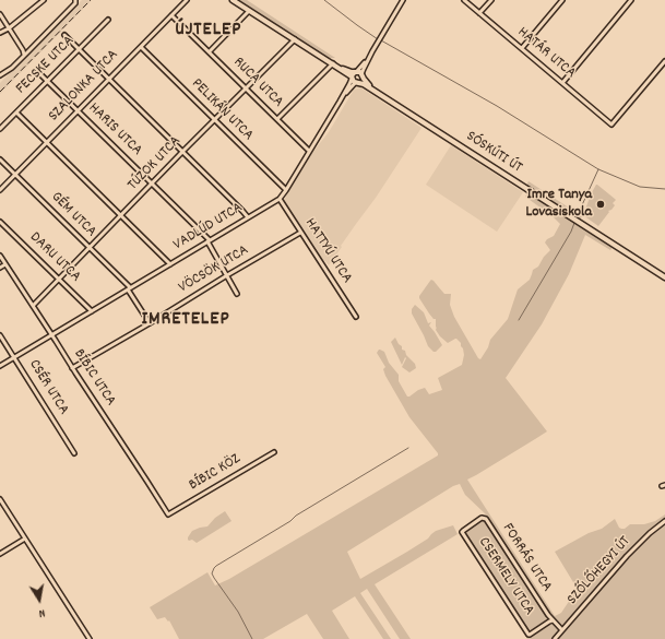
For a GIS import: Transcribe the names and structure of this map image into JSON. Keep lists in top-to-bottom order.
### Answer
{
  "streets": {
    "main road": ["SÓSKÚTI ÚT"],
    "street": [
      "HATÁR UTCA",
      "FECSKE UTCA",
      "RUCA UTCA",
      "SZALONKA UTCA",
      "PELIKÁN UTCA",
      "HARIS UTCA",
      "TÚZOK UTCA",
      "GÉM UTCA",
      "VADLÚD UTCA",
      "HATTYÚ UTCA",
      "DARU UTCA",
      "VÖCSÖK UTCA",
      "BÍBIC UTCA",
      "CSÉR UTCA",
      "BÍBIC KÖZ",
      "FORRÁS UTCA",
      "SZŐLŐHEGYI ÚT",
      "CSERMELY UTCA"
    ]
  },
  "crossings": [
    ["FECSKE UTCA", "HARIS UTCA"],
    ["RUCA UTCA", "SZALONKA UTCA"],
    ["RUCA UTCA", "TÚZOK UTCA"],
    ["RUCA UTCA", "VADLÚD UTCA"],
    ["SZALONKA UTCA", "PELIKÁN UTCA"],
    ["SZALONKA UTCA", "HARIS UTCA"],
    ["SZALONKA UTCA", "GÉM UTCA"],
    ["PELIKÁN UTCA", "TÚZOK UTCA"],
    ["PELIKÁN UTCA", "VADLÚD UTCA"],
    ["HARIS UTCA", "TÚZOK UTCA"],
    ["HARIS UTCA", "VADLÚD UTCA"],
    ["HARIS UTCA", "VÖCSÖK UTCA"],
    ["SÓSKÚTI ÚT", "VADLÚD UTCA"],
    ["TÚZOK UTCA", "GÉM UTCA"],
    ["TÚZOK UTCA", "DARU UTCA"],
    ["TÚZOK UTCA", "BÍBIC UTCA"],
    ["GÉM UTCA", "VADLÚD UTCA"],
    ["GÉM UTCA", "VÖCSÖK UTCA"],
    ["VADLÚD UTCA", "HATTYÚ UTCA"],
    ["VADLÚD UTCA", "DARU UTCA"],
    ["VADLÚD UTCA", "BÍBIC UTCA"],
    ["VADLÚD UTCA", "CSÉR UTCA"],
    ["HATTYÚ UTCA", "VÖCSÖK UTCA"],
    ["VÖCSÖK UTCA", "BÍBIC UTCA"],
    ["BÍBIC UTCA", "BÍBIC KÖZ"],
    ["FORRÁS UTCA", "SZŐLŐHEGYI ÚT"],
    ["FORRÁS UTCA", "CSERMELY UTCA"]
  ],
  "districts": ["ÚJTELEP", "IMRETELEP"],
  "places": ["Imre Tanya Lovasiskola"],
  "north": "bottom"
}
